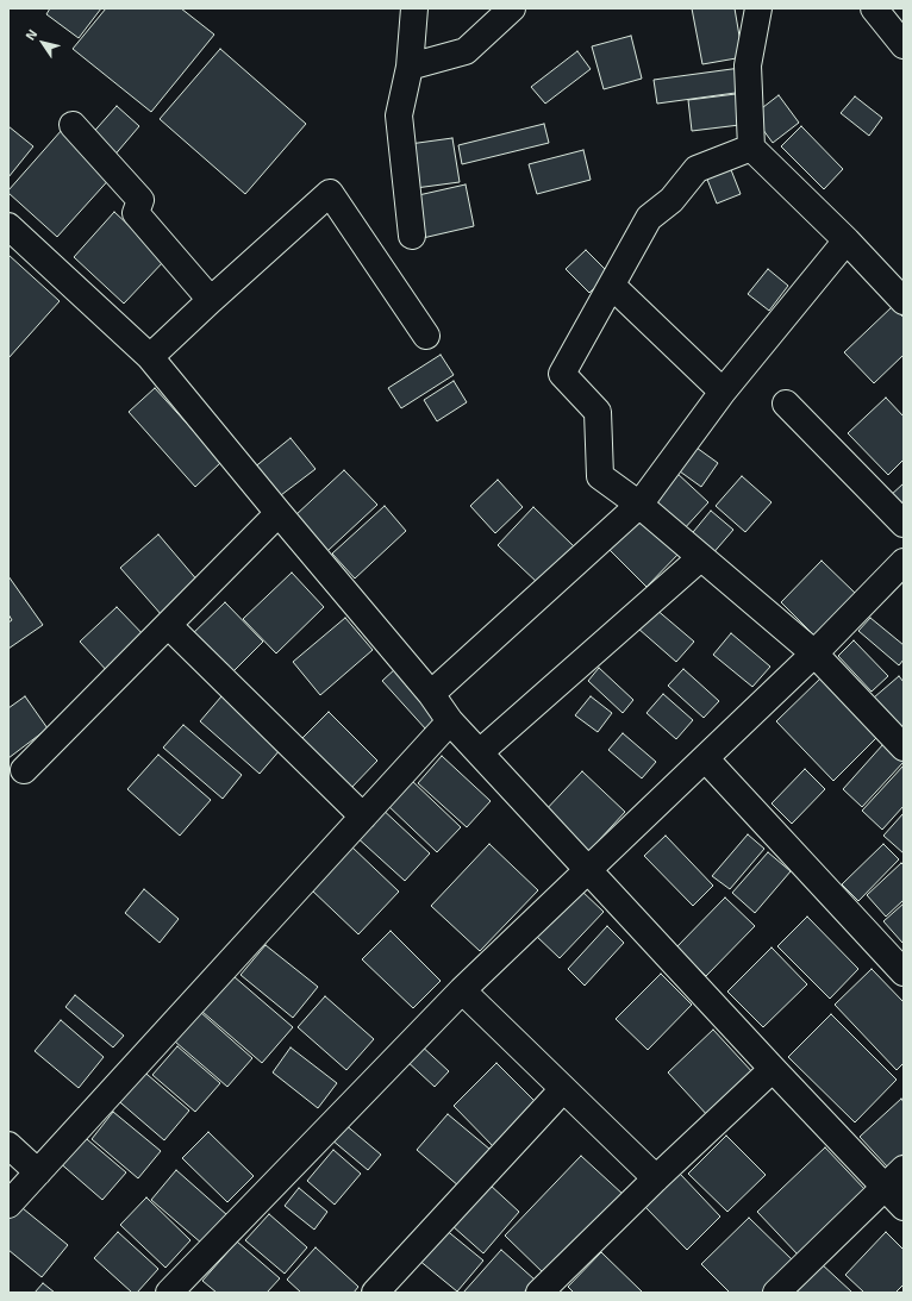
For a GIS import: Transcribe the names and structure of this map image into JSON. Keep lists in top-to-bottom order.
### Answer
{
  "north": "top left"
}
